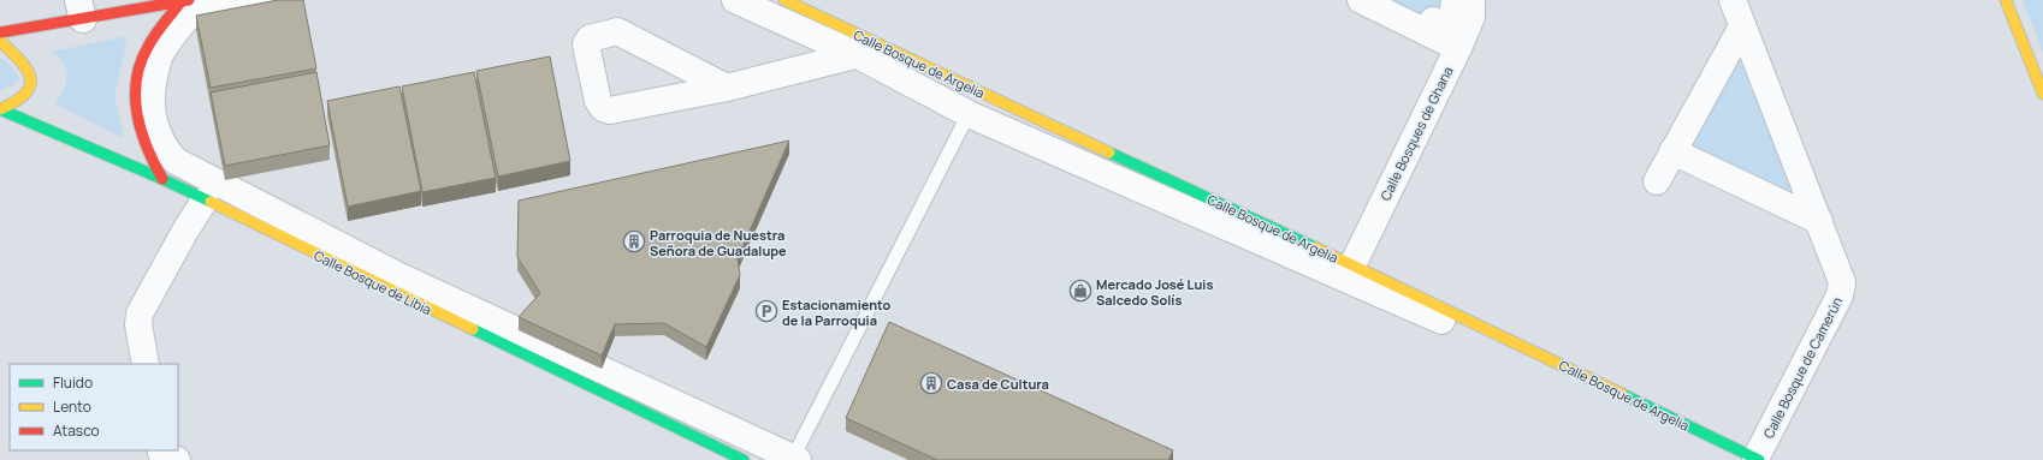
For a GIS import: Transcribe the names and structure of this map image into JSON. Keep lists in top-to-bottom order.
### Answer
{
  "streets": {
    "street": [
      "Calle Bosque de Argelia",
      "Calle Bosques de Ghana",
      "Calle Bosque de Libia",
      "Calle Bosque de Camerún"
    ]
  },
  "crossings": [
    ["Calle Bosque de Argelia", "Calle Bosques de Ghana"],
    ["Calle Bosque de Argelia", "Calle Bosque de Camerún"]
  ],
  "places": {
    "building": ["Parroquia de Nuestra Señora de Guadalupe", "Casa de Cultura"],
    "shop": ["Mercado José Luis Salcedo Solís"],
    "parking": ["Estacionamiento de la Parroquia"]
  },
  "legend": ["Fluido", "Lento", "Atasco"]
}
